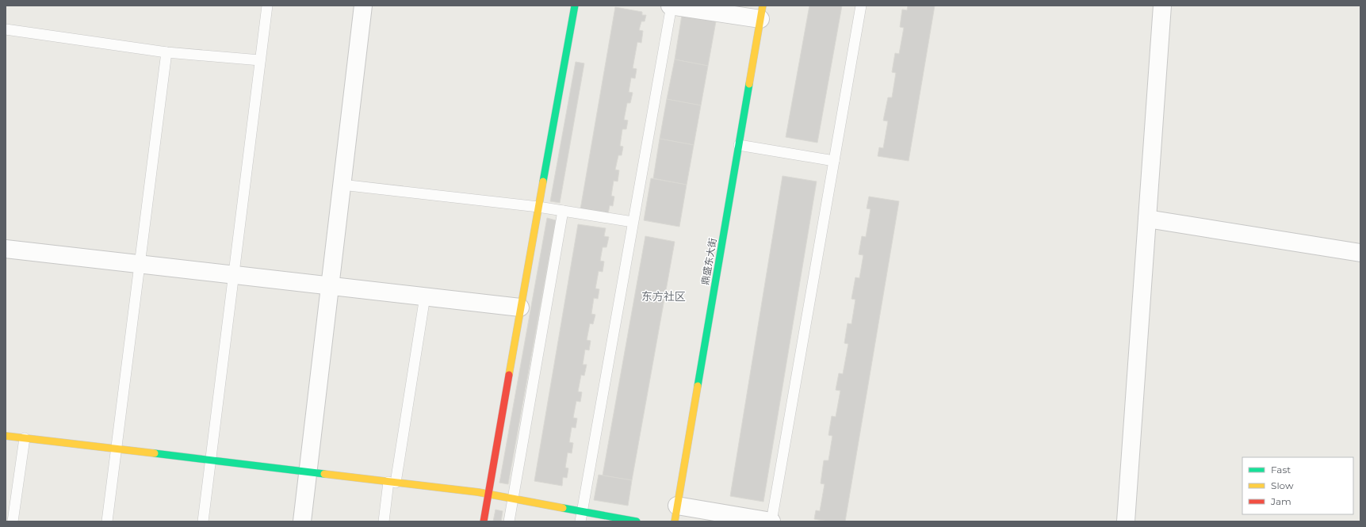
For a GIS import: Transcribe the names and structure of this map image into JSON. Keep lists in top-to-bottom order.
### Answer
{
  "streets": {
    "street": ["鼎盛东大街"]
  },
  "districts": ["东方社区"],
  "legend": ["Fast", "Slow", "Jam"]
}
